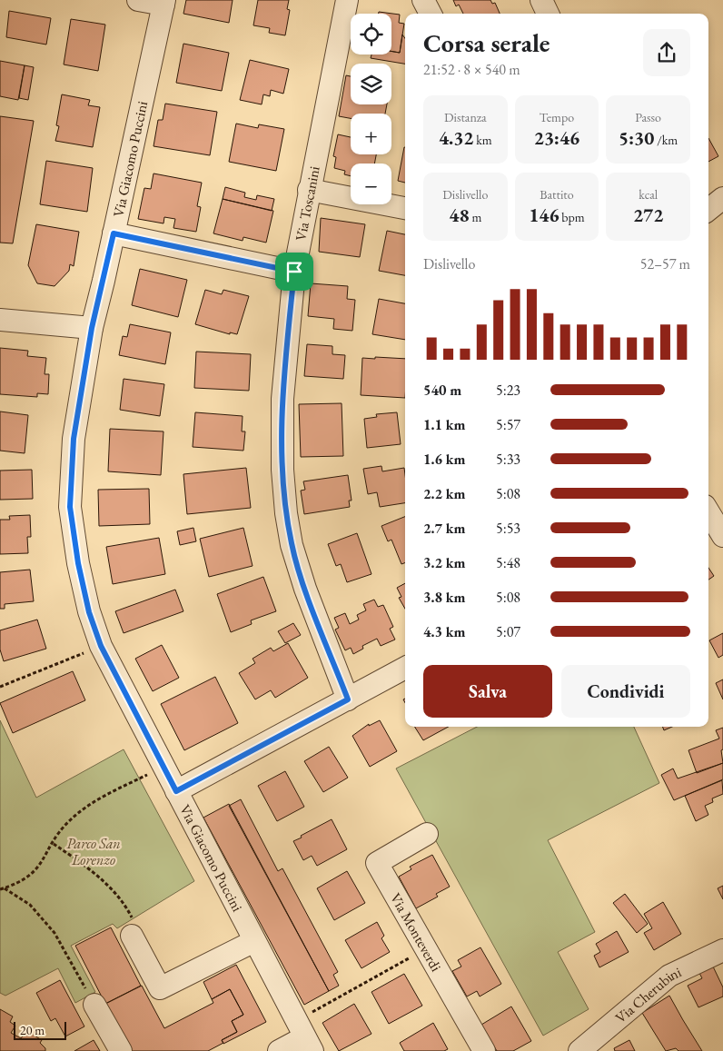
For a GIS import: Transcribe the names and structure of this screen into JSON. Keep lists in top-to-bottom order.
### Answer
{
  "streets": {
    "street": [
      "Via Giacomo Puccini",
      "Via Toscanini",
      "Via Monteverdi",
      "Via Cherubini"
    ]
  },
  "parks": ["Parco San Lorenzo"],
  "scale_bar": "20 m",
  "page": {
    "map_buttons": ["+", "−"],
    "heading": ["Corsa serale", "21:52 · 8 × 540 m"],
    "stats": [
      ["Distanza", "4.32 km"],
      ["Tempo", "23:46"],
      ["Passo", "5:30 /km"],
      ["Dislivello", "48 m"],
      ["Battito", "146 bpm"],
      ["kcal", "272"]
    ],
    "chart": ["Dislivello", "52–57 m"],
    "list": [
      {
        "name": "540 m",
        "note": "5:23"
      },
      {
        "name": "1.1 km",
        "note": "5:57"
      },
      {
        "name": "1.6 km",
        "note": "5:33"
      },
      {
        "name": "2.2 km",
        "note": "5:08"
      },
      {
        "name": "2.7 km",
        "note": "5:53"
      },
      {
        "name": "3.2 km",
        "note": "5:48"
      },
      {
        "name": "3.8 km",
        "note": "5:08"
      },
      {
        "name": "4.3 km",
        "note": "5:07"
      }
    ],
    "buttons": ["Salva", "Condividi"],
    "scale": "20 m"
  }
}
